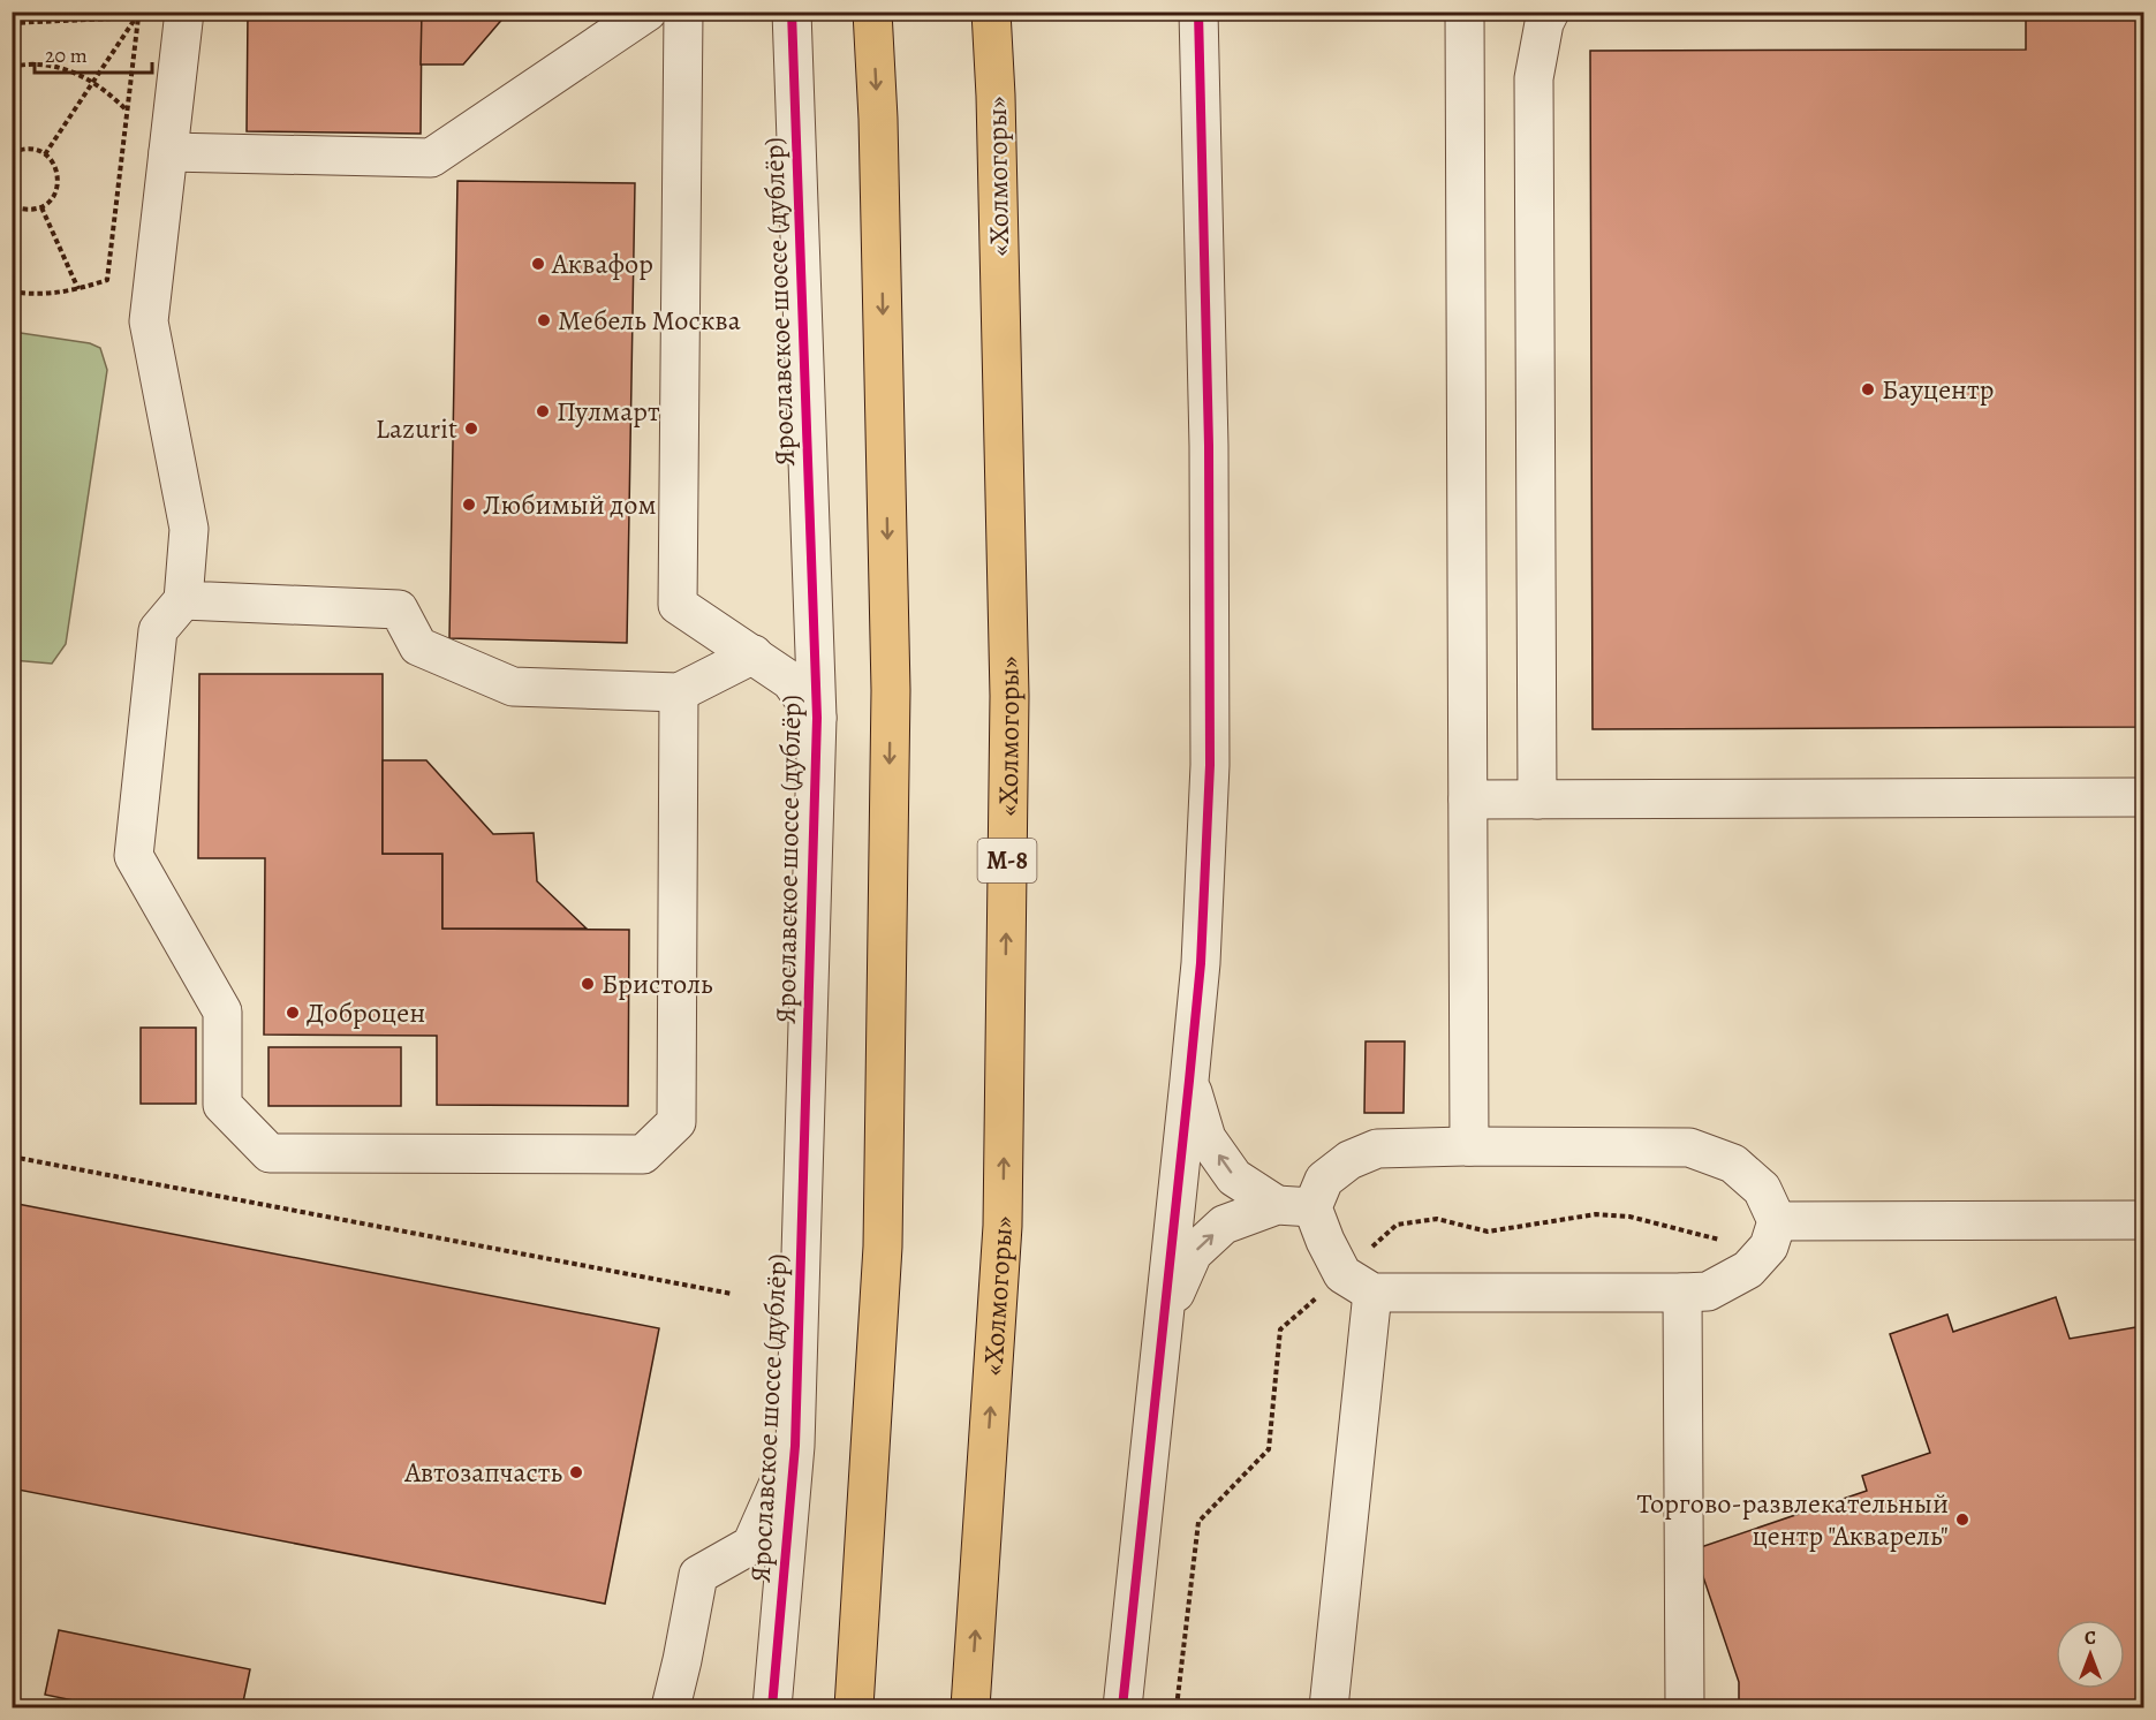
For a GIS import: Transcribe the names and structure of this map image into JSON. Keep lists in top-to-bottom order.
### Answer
{
  "streets": {
    "highway": ["«Холмогоры»", "М-8"],
    "street": ["Ярославское шоссе (дублёр)"]
  },
  "places": [
    "Аквафор",
    "Мебель Москва",
    "Бауцентр",
    "Пулмарт",
    "Lazurit",
    "Любимый дом",
    "Бристоль",
    "Доброцен",
    "Автозапчасть",
    "Торгово-развлекательный центр \"Акварель\""
  ],
  "scale_bar": "20 m",
  "north": "top"
}
